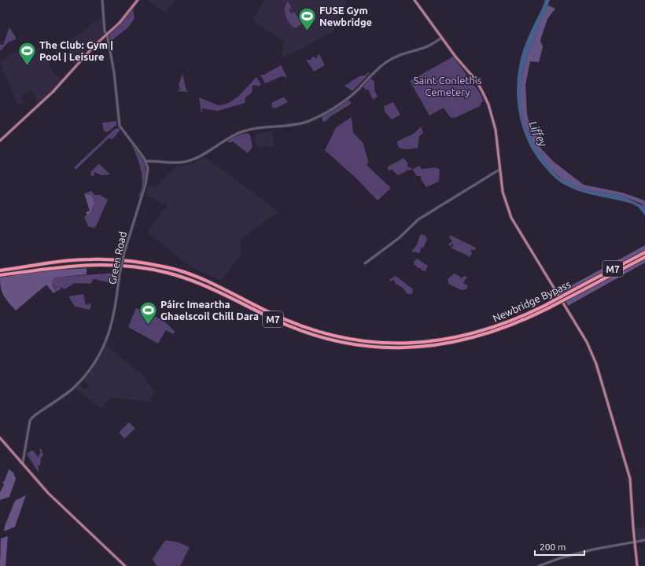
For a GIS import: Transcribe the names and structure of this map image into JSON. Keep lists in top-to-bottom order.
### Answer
{
  "streets": {
    "highway": ["M7", "Newbridge Bypass"],
    "street": ["Green Road"]
  },
  "water": ["Liffey"],
  "parks": ["Saint Conleth's Cemetery"],
  "places": {
    "sports": ["FUSE Gym Newbridge", "The Club: Gym | Pool | Leisure", "Páirc Imeartha Ghaelscoil Chill Dara"]
  },
  "scale_bar": "200 m"
}
